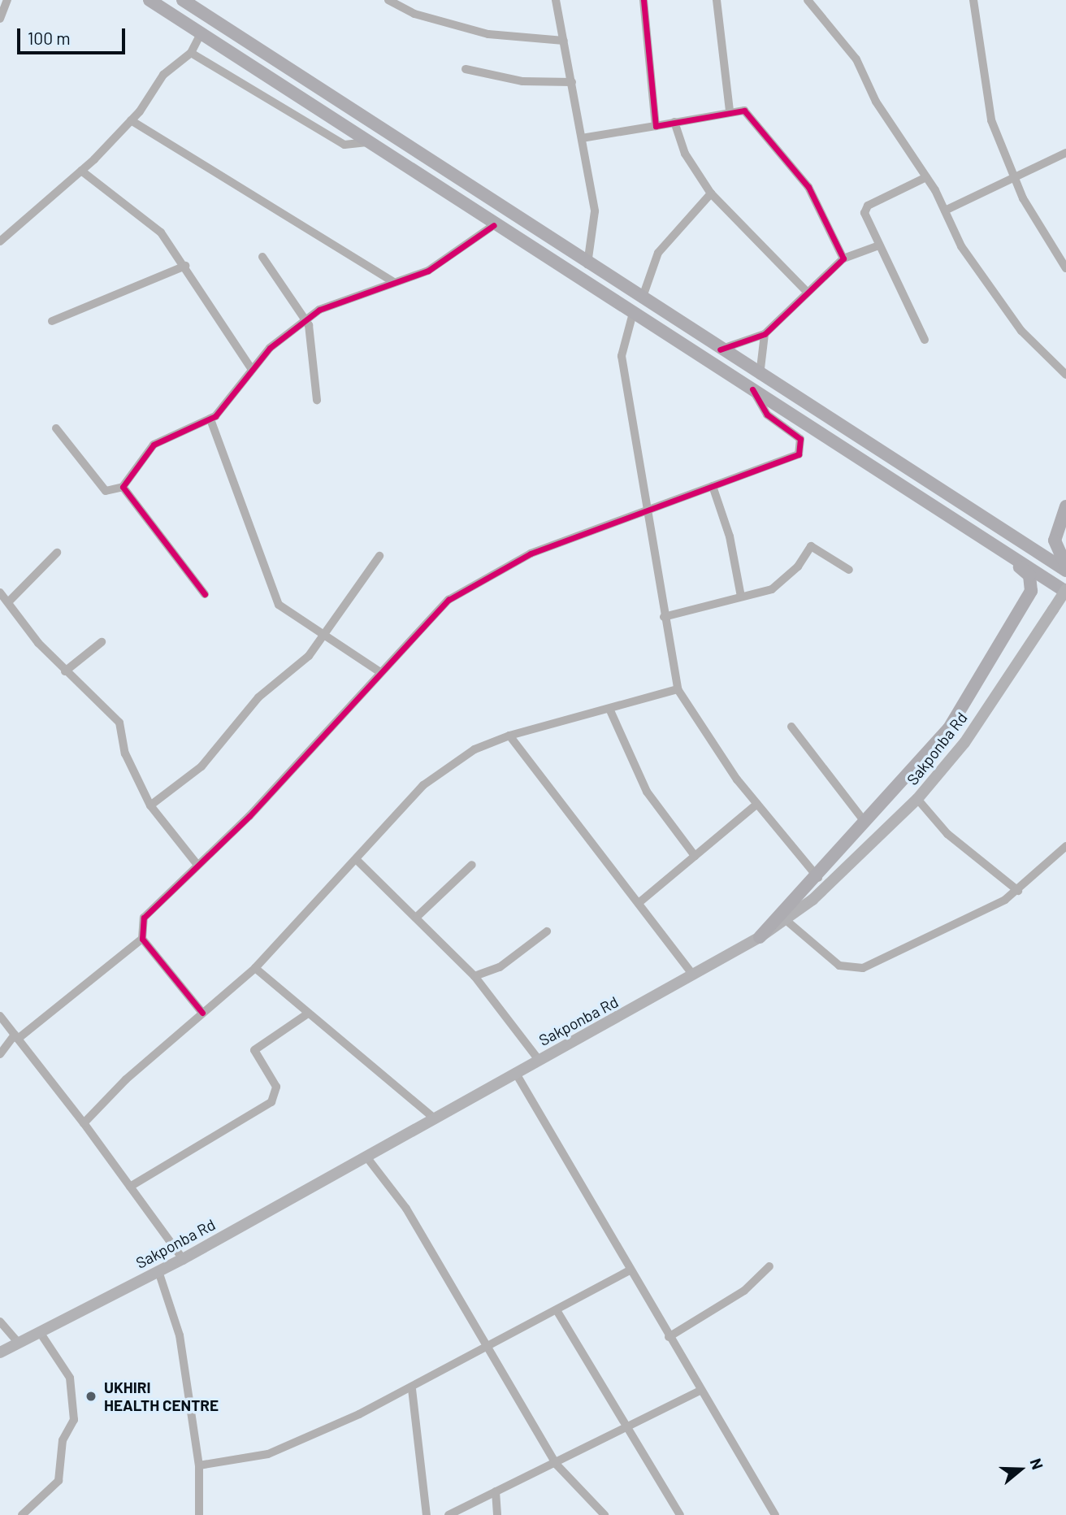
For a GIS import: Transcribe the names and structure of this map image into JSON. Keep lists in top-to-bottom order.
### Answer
{
  "streets": {
    "main road": ["Sakponba Rd"]
  },
  "places": ["UKHIRI HEALTH CENTRE"],
  "scale_bar": "100 m",
  "north": "right"
}
